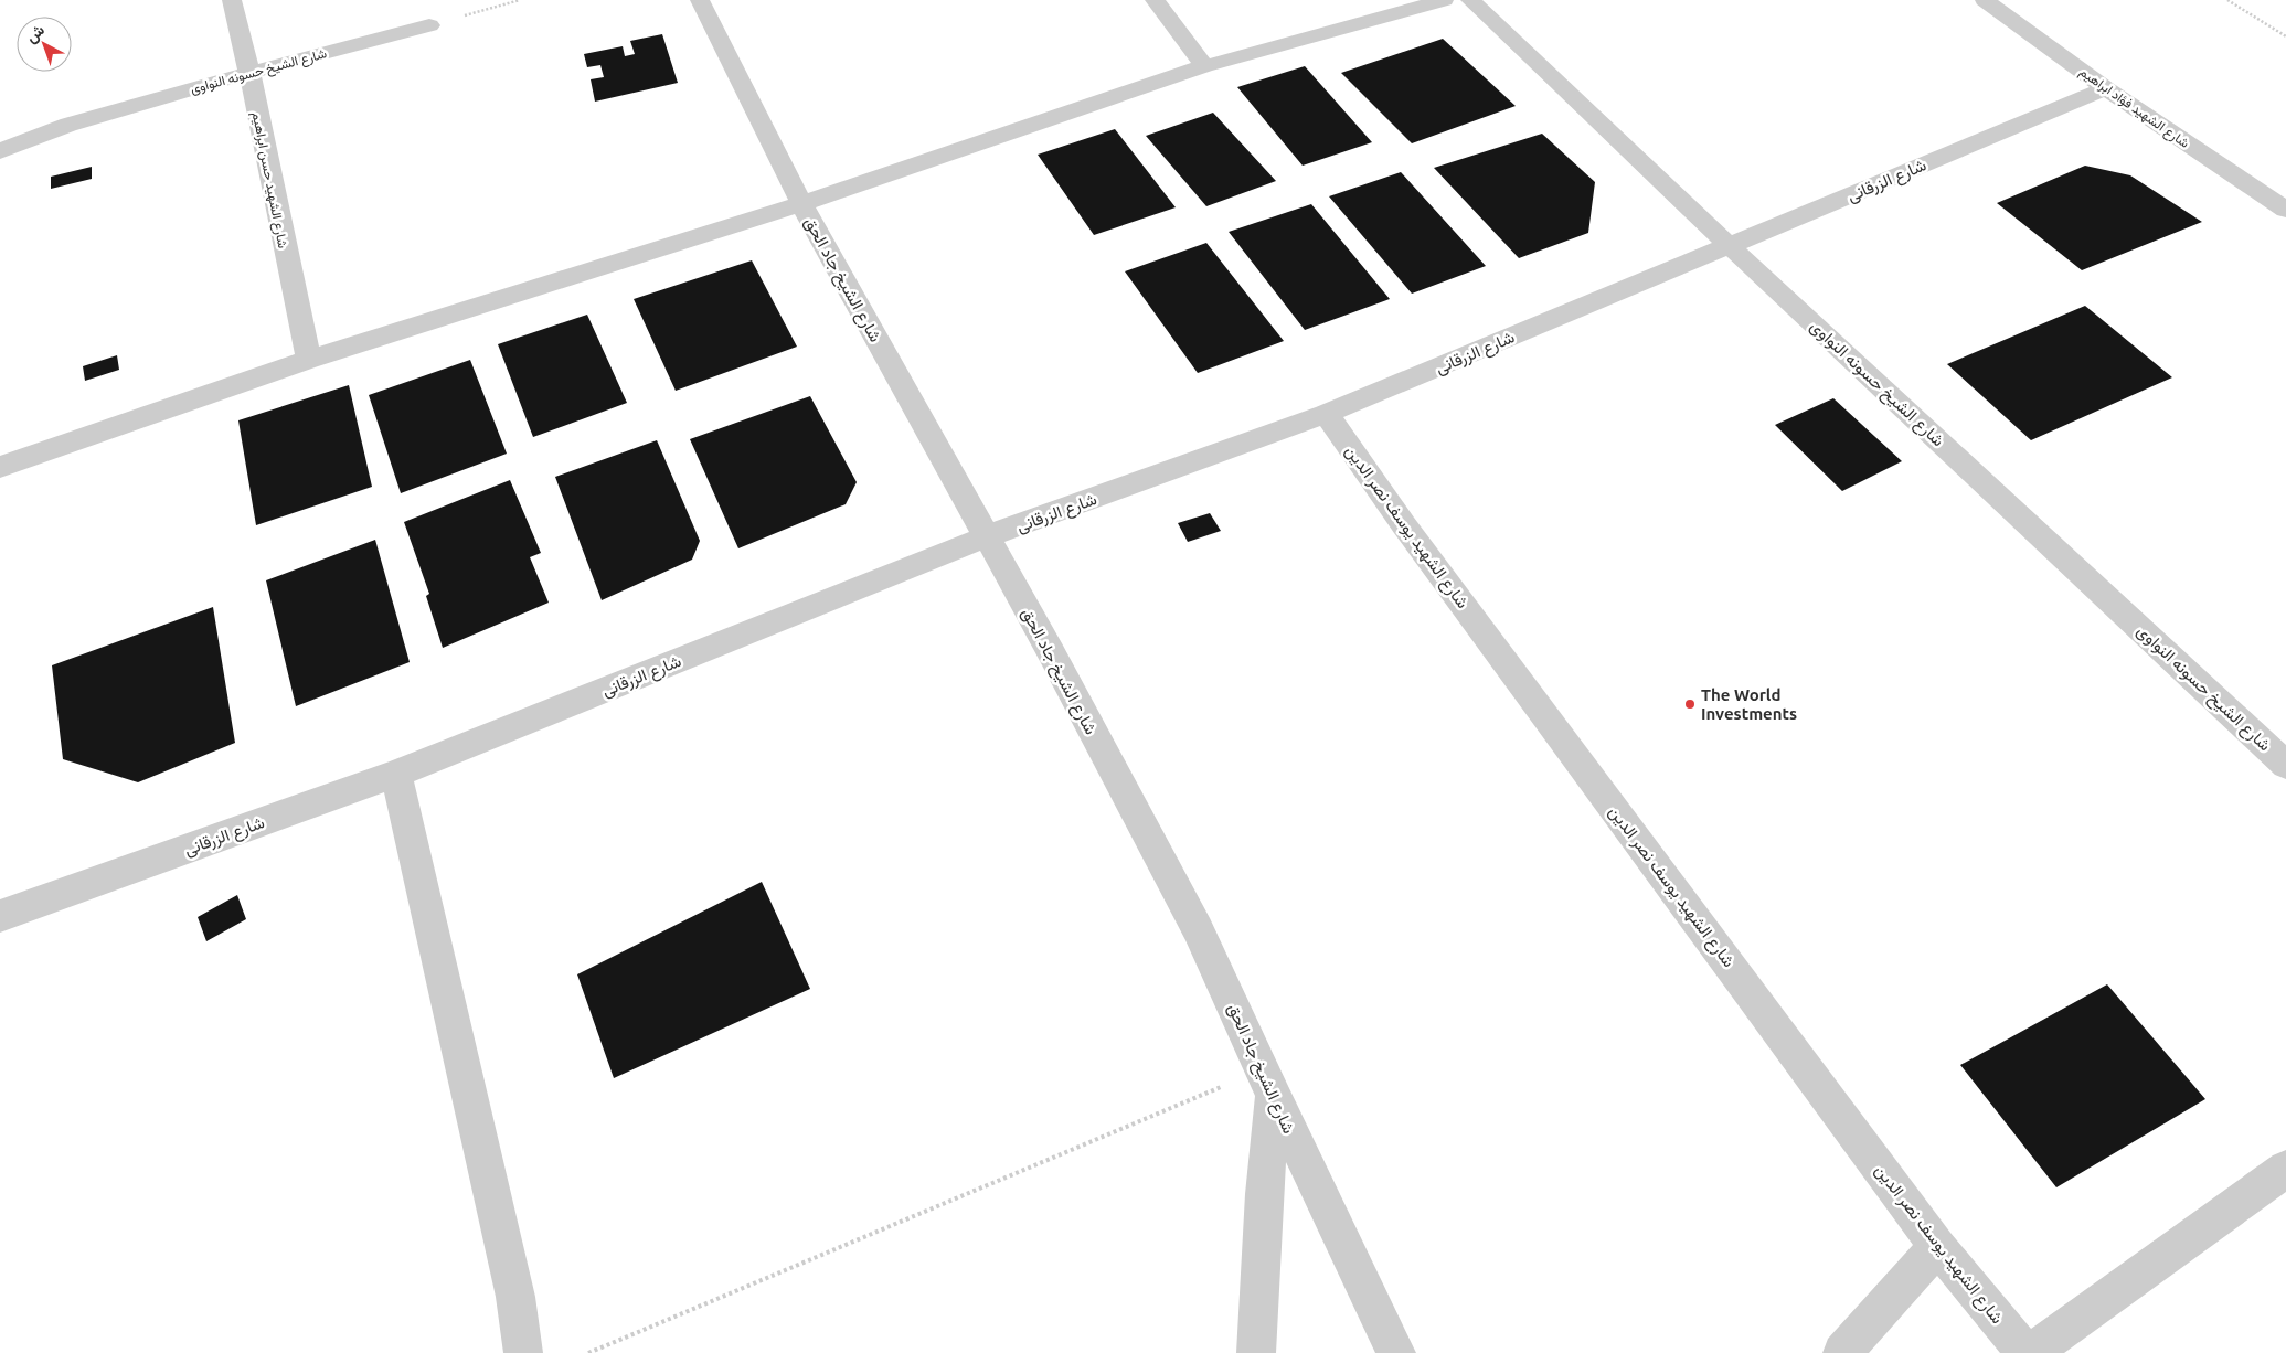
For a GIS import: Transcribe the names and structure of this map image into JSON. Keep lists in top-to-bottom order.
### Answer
{
  "streets": {
    "street": [
      "شارع الشيخ حسونه النواوى",
      "شارع الشهيد فؤاد ابراهيم",
      "شارع الشهيد حسن ابراهيم",
      "شارع الزرقانى",
      "شارع الشيخ جاد الحق",
      "شارع الشهيد يوسف نصر الدين"
    ]
  },
  "crossings": [
    ["شارع الشيخ حسونه النواوى", "شارع الشهيد حسن ابراهيم"],
    ["شارع الشيخ حسونه النواوى", "شارع الزرقانى"],
    ["شارع الشهيد فؤاد ابراهيم", "شارع الزرقانى"],
    ["شارع الزرقانى", "شارع الشيخ جاد الحق"],
    ["شارع الزرقانى", "شارع الشهيد يوسف نصر الدين"]
  ],
  "places": ["The World Investments"],
  "north": "top left"
}
